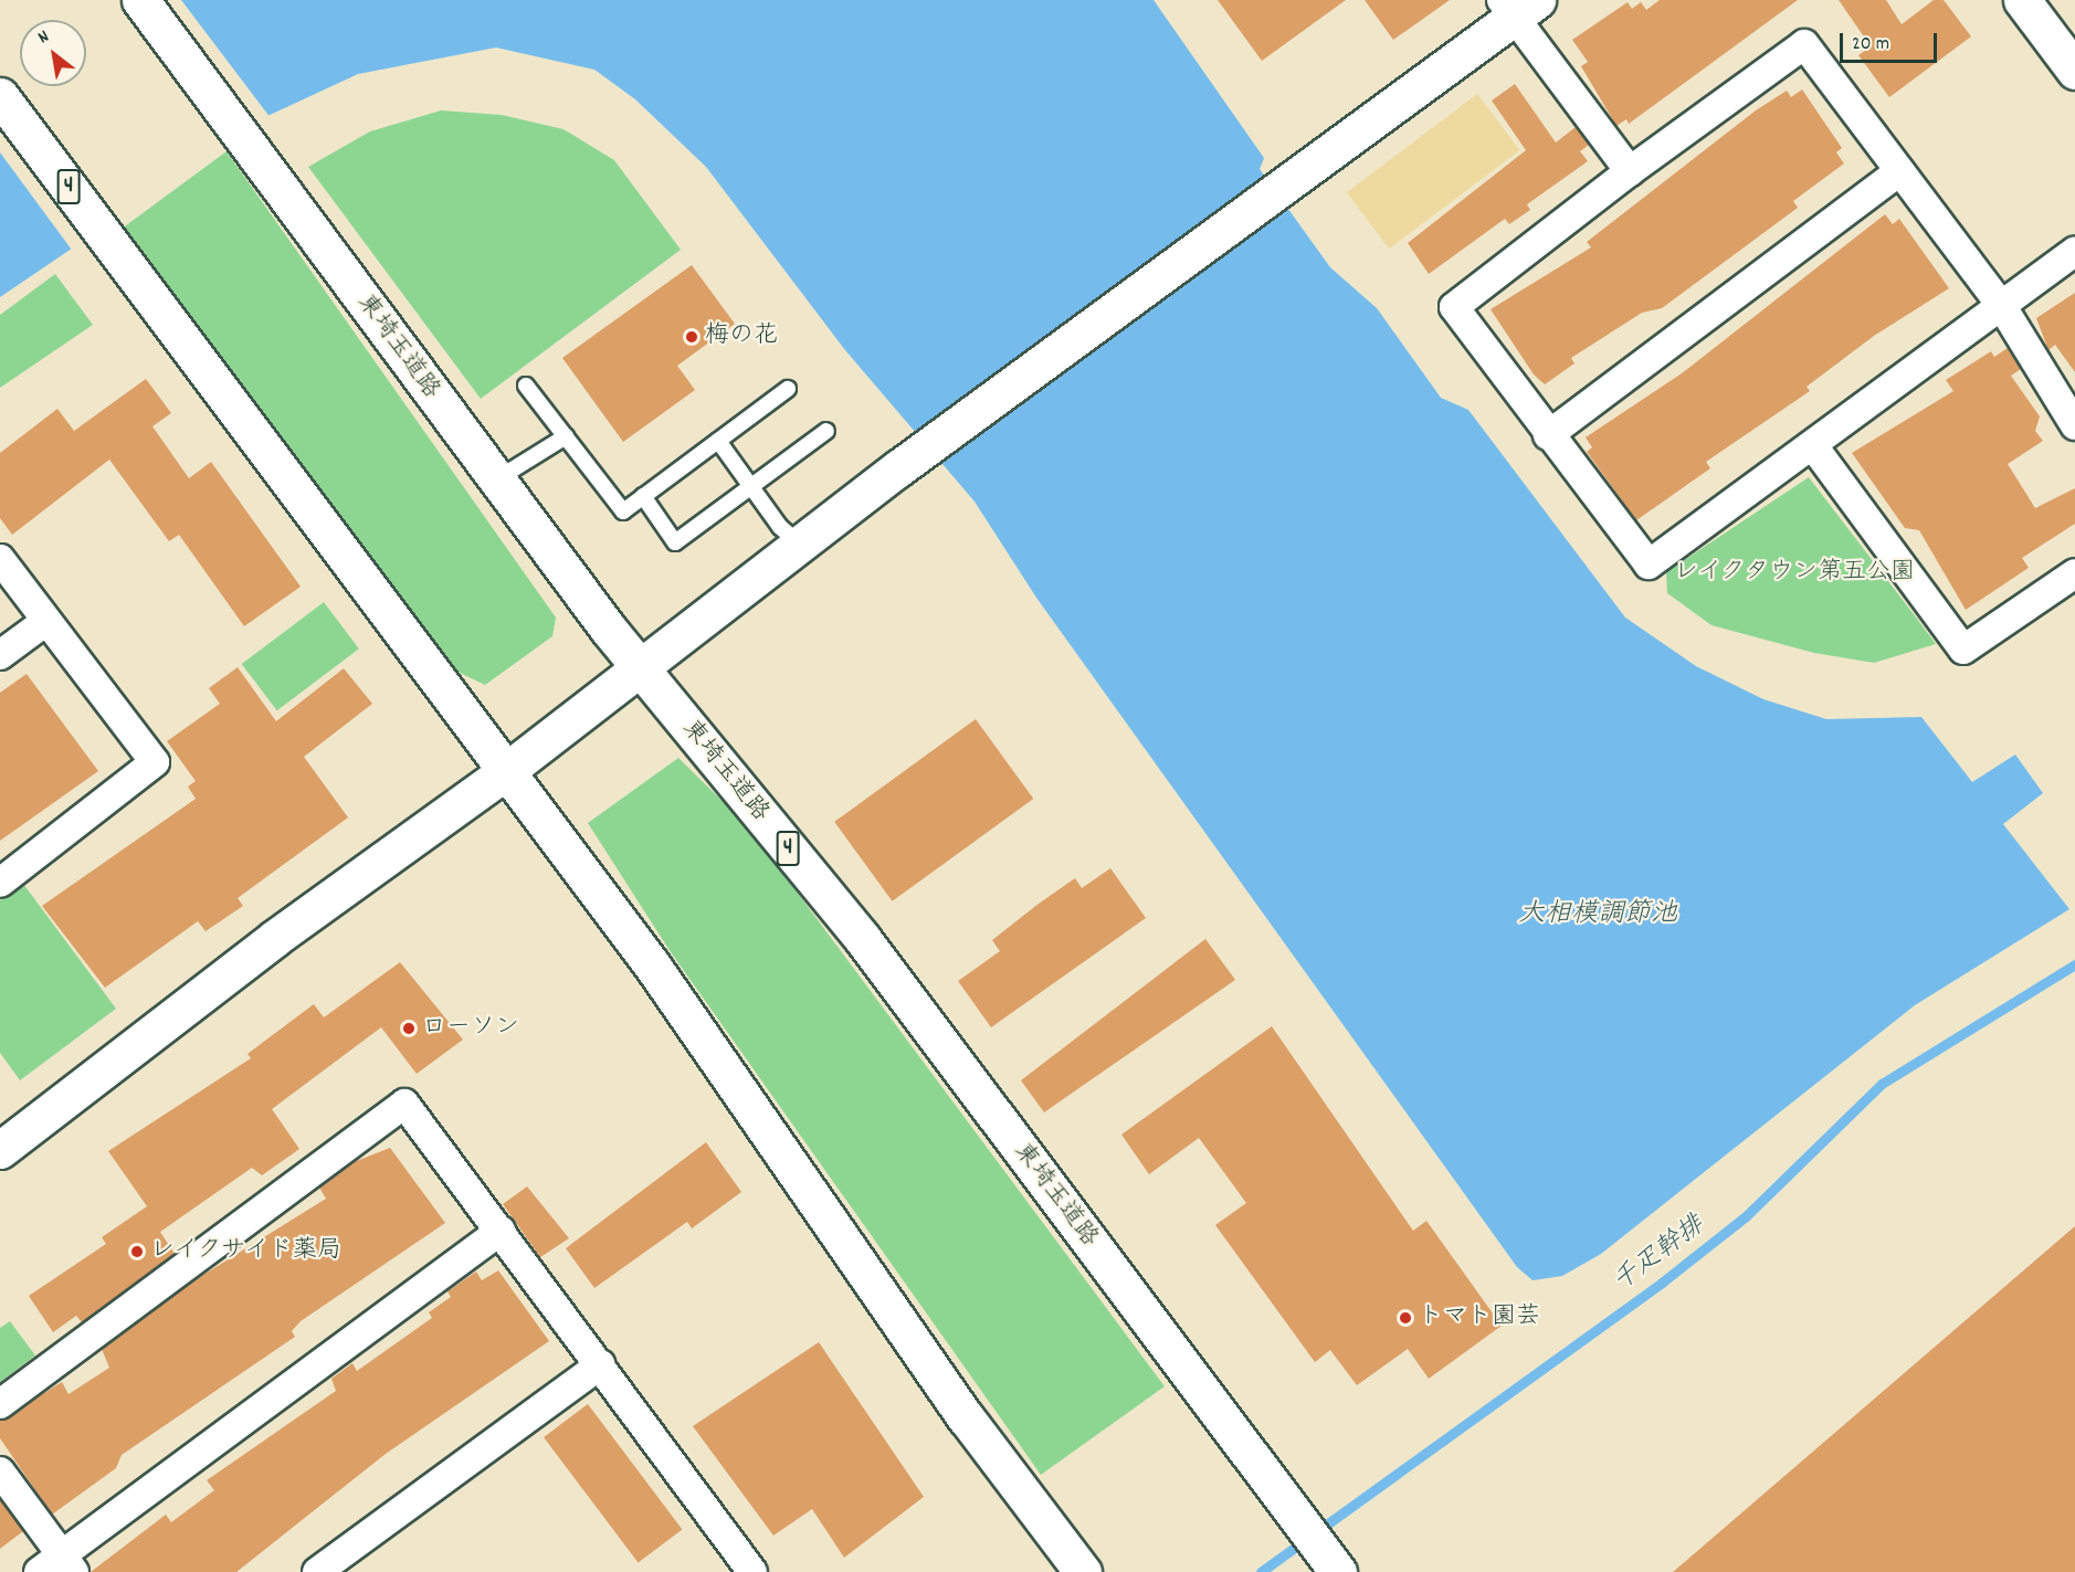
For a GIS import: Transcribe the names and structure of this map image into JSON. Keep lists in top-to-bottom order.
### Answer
{
  "streets": {
    "main road": ["4", "東埼玉道路"]
  },
  "water": ["大相模調節池", "千疋幹排"],
  "parks": ["レイクタウン第五公園"],
  "places": [
    "梅の花",
    "ローソン",
    "レイクサイド薬局",
    "トマト園芸"
  ],
  "scale_bar": "20 m",
  "north": "top left"
}
